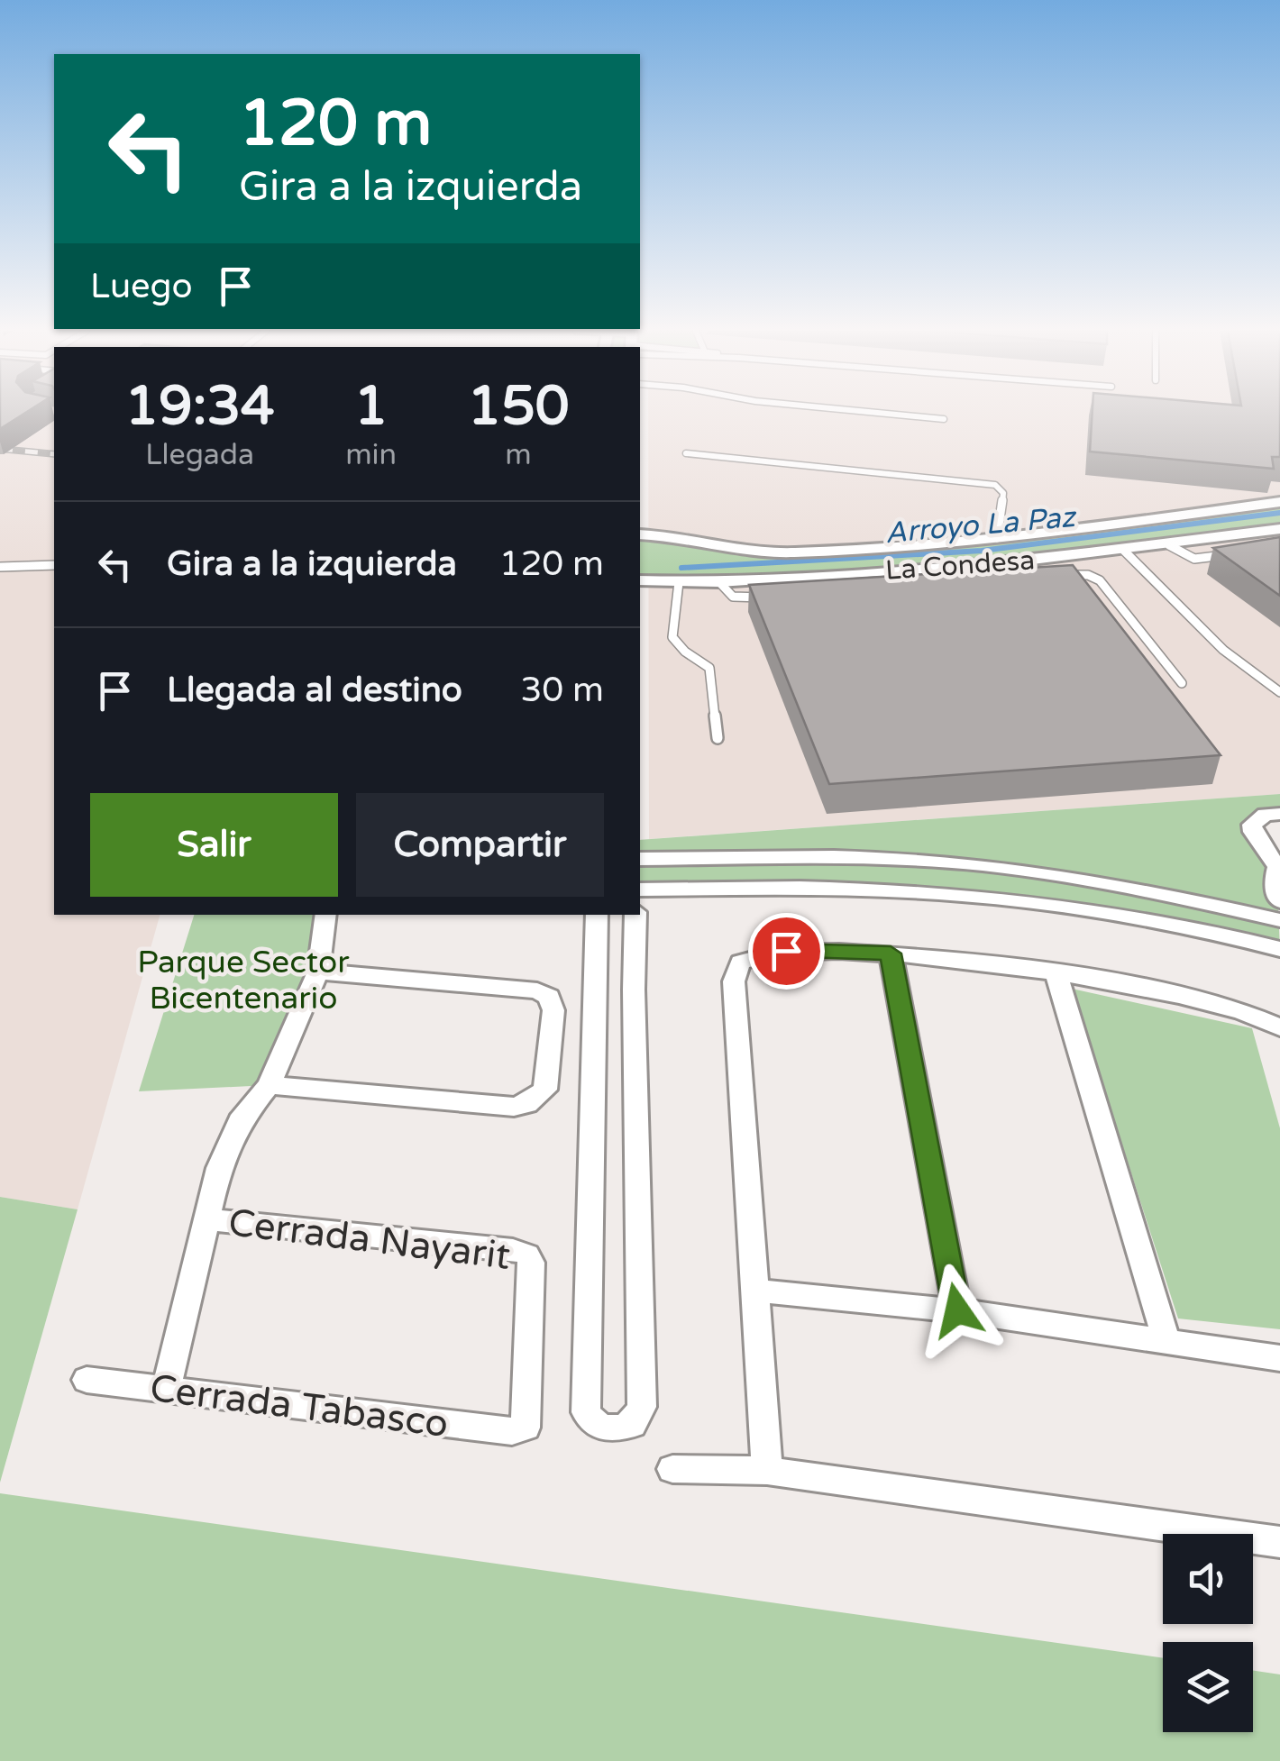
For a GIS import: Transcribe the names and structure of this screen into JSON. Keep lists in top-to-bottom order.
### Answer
{
  "streets": {
    "street": ["La Condesa", "Cerrada Nayarit", "Cerrada Tabasco"]
  },
  "crossings": [
    ["Cerrada Nayarit", "Cerrada Tabasco"]
  ],
  "water": ["Arroyo La Paz"],
  "parks": ["Parque Sector Bicentenario"],
  "page": {
    "turn": ["120 m", "Gira a la izquierda"],
    "then": "Luego",
    "eta": [
      "19:34",
      "Llegada",
      "1",
      "min",
      "150",
      "m"
    ],
    "list": [
      {
        "name": "Gira a la izquierda",
        "value": "120 m"
      },
      {
        "name": "Llegada al destino",
        "value": "30 m"
      }
    ],
    "buttons": ["Salir", "Compartir"]
  }
}
